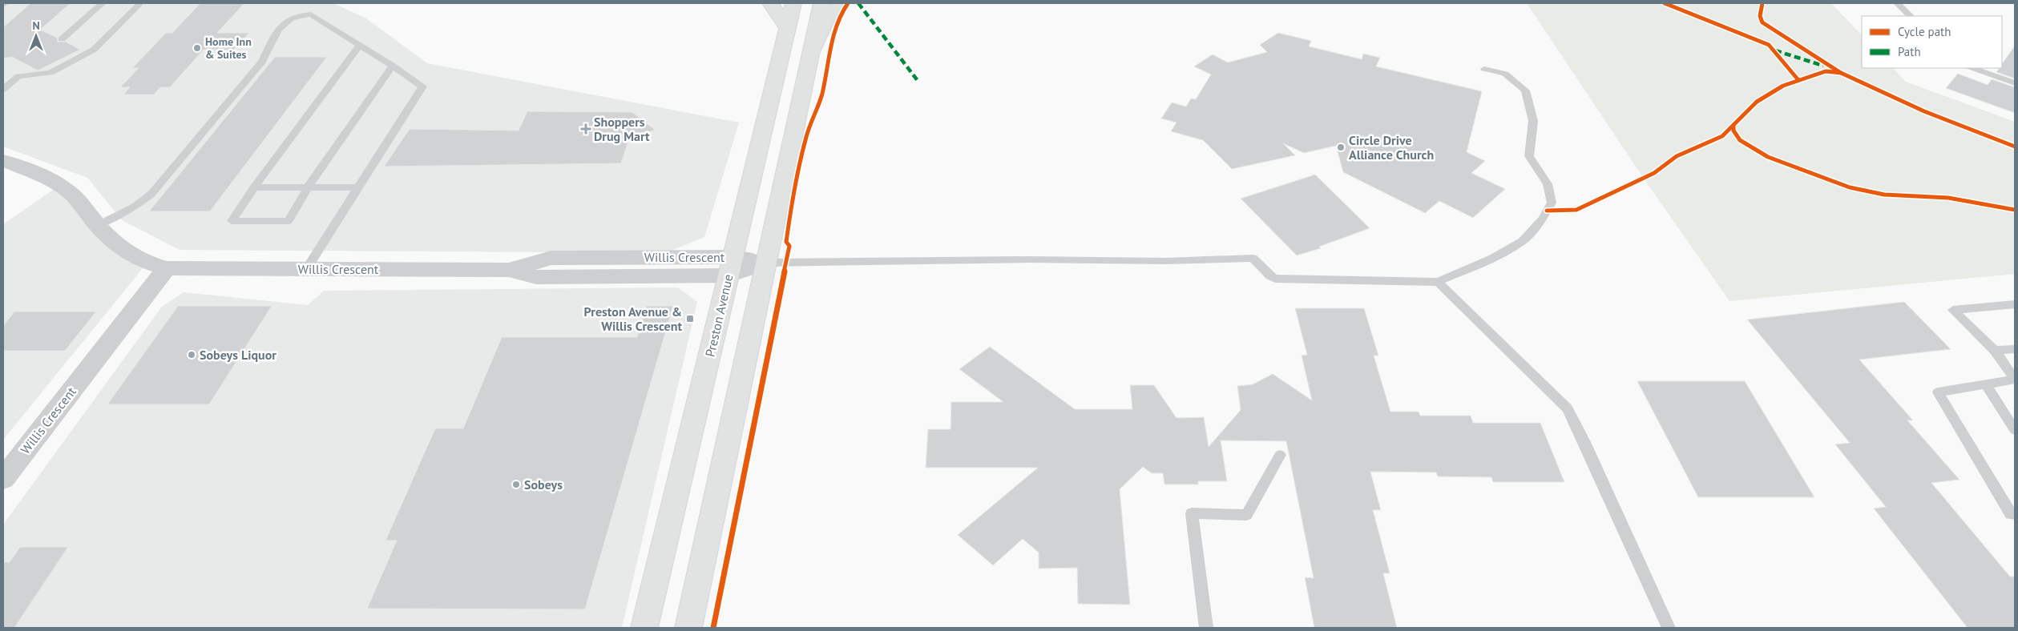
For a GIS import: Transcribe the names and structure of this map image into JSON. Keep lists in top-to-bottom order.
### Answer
{
  "streets": {
    "main road": ["Preston Avenue"],
    "street": ["Willis Crescent"]
  },
  "crossings": [
    ["Willis Crescent", "Preston Avenue"]
  ],
  "places": {
    "other": [
      "Home Inn & Suites",
      "Circle Drive Alliance Church",
      "Sobeys Liquor",
      "Sobeys"
    ],
    "health": ["Shoppers Drug Mart"],
    "transit": ["Preston Avenue & Willis Crescent"]
  },
  "legend": ["Cycle path", "Path"],
  "north": "top"
}
